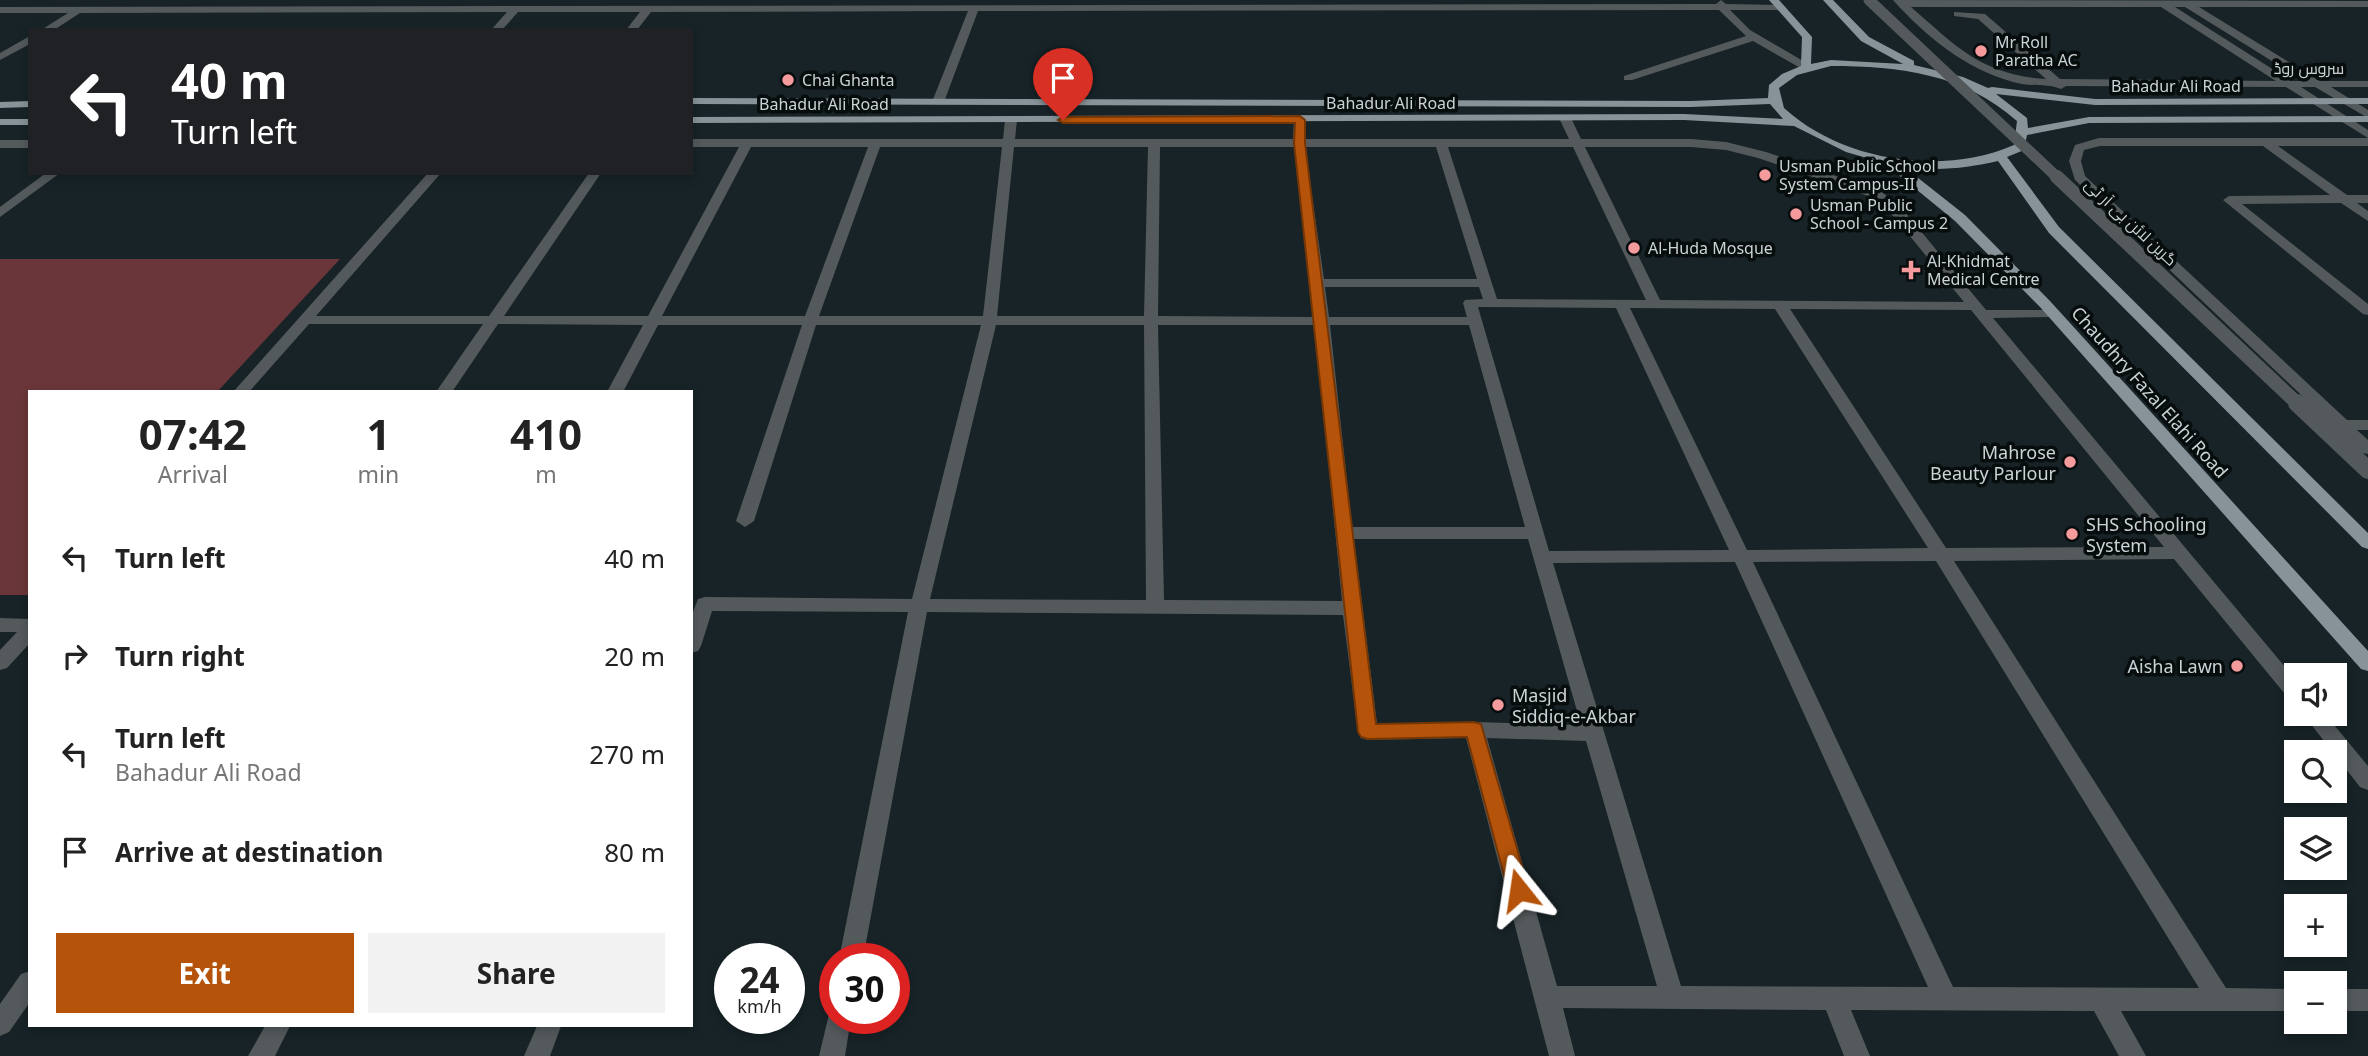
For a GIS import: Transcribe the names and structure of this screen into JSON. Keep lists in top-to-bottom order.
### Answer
{
  "streets": {
    "main road": ["Bahadur Ali Road", "Chaudhry Fazal Elahi Road"],
    "street": ["سروس روڈ", "گرین لائن بی آر ٹی"]
  },
  "places": {
    "other": [
      "Mr Roll Paratha AC",
      "Chai Ghanta",
      "Usman Public School System Campus-II",
      "Usman Public School - Campus 2",
      "Al-Huda Mosque",
      "Mahrose Beauty Parlour",
      "SHS Schooling System",
      "Aisha Lawn",
      "Masjid Siddiq-e-Akbar"
    ],
    "health": ["Al-Khidmat Medical Centre"]
  },
  "page": {
    "turn": ["40 m", "Turn left"],
    "eta": [
      "07:42",
      "Arrival",
      "1",
      "min",
      "410",
      "m"
    ],
    "list": [
      {
        "name": "Turn left",
        "value": "40 m"
      },
      {
        "name": "Turn right",
        "value": "20 m"
      },
      {
        "name": "Turn left",
        "note": "Bahadur Ali Road",
        "value": "270 m"
      },
      {
        "name": "Arrive at destination",
        "value": "80 m"
      }
    ],
    "map_buttons": ["+", "−"],
    "buttons": ["Exit", "Share"],
    "speed": "24 km/h",
    "limit": "30"
  }
}
